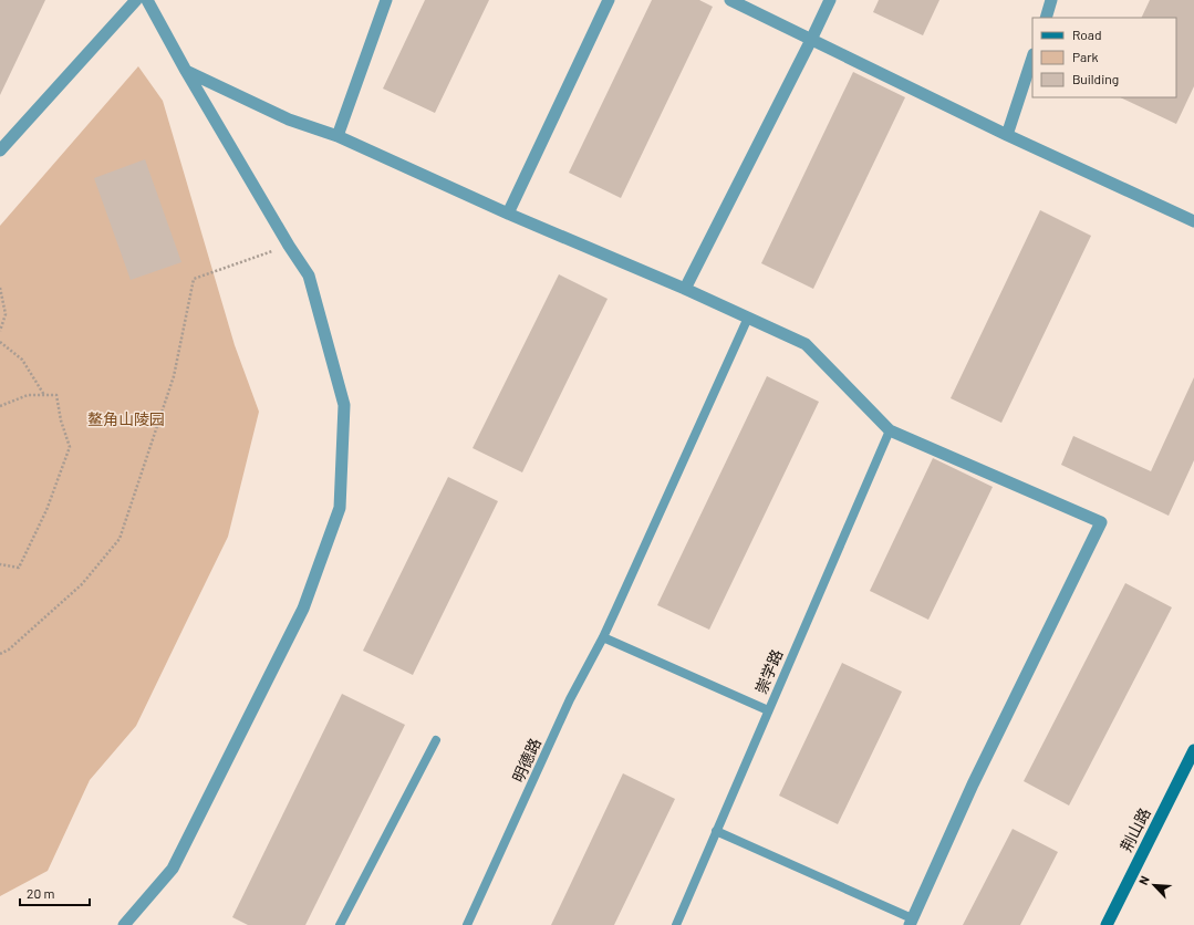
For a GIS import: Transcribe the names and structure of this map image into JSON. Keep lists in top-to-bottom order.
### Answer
{
  "streets": {
    "main road": ["荆山路"],
    "lane": ["崇学路", "明德路"]
  },
  "parks": ["鳌角山陵园"],
  "legend": ["Road", "Park", "Building"],
  "scale_bar": "20 m",
  "north": "top left"
}
